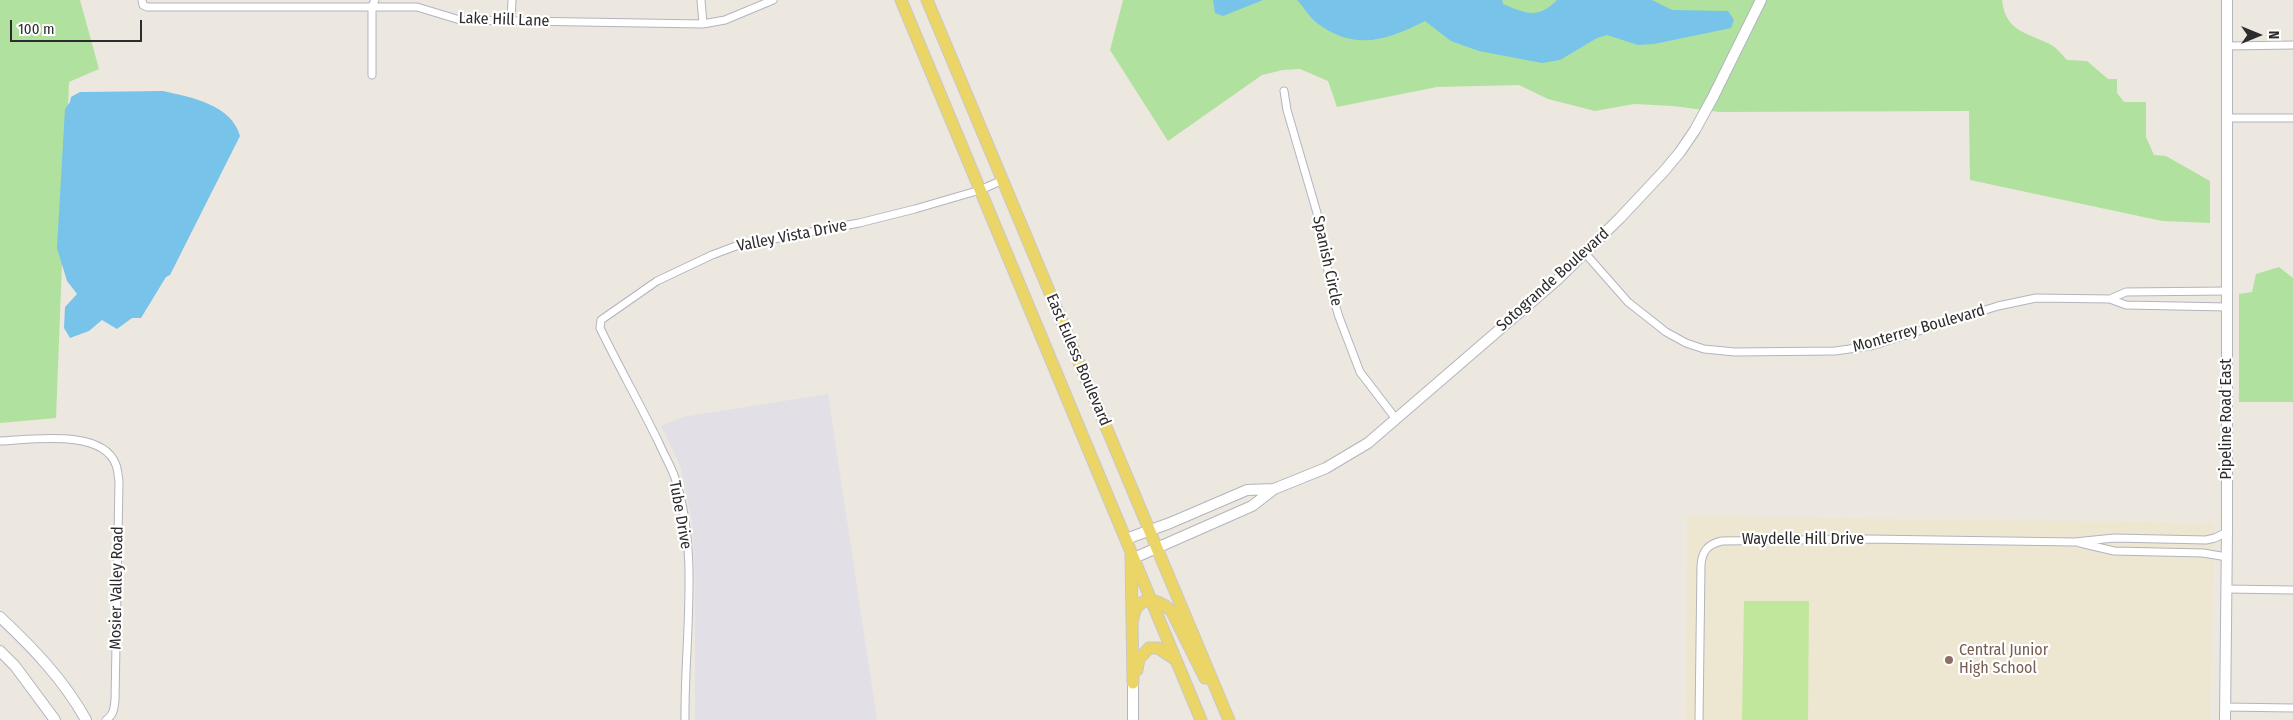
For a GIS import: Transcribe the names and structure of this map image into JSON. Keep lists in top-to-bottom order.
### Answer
{
  "streets": {
    "main road": ["East Euless Boulevard"],
    "street": [
      "Lake Hill Lane",
      "Valley Vista Drive",
      "Spanish Circle",
      "Sotogrande Boulevard",
      "Monterrey Boulevard",
      "Pipeline Road East",
      "Tube Drive",
      "Waydelle Hill Drive",
      "Mosier Valley Road"
    ]
  },
  "crossings": [
    ["Valley Vista Drive", "East Euless Boulevard"],
    ["Valley Vista Drive", "Tube Drive"],
    ["Spanish Circle", "Sotogrande Boulevard"],
    ["Sotogrande Boulevard", "Monterrey Boulevard"],
    ["Sotogrande Boulevard", "East Euless Boulevard"],
    ["Monterrey Boulevard", "Pipeline Road East"],
    ["Pipeline Road East", "Waydelle Hill Drive"]
  ],
  "places": ["Central Junior High School"],
  "scale_bar": "100 m",
  "north": "right"
}
